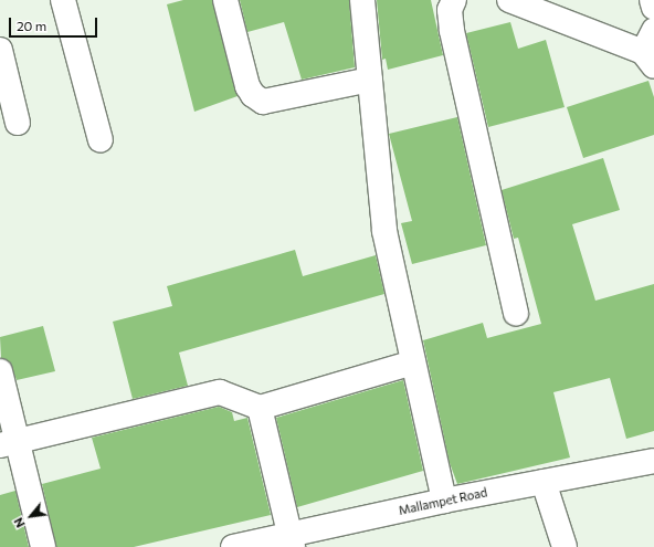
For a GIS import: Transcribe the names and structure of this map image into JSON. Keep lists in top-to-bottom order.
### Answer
{
  "streets": {
    "street": ["Mallampet Road"]
  },
  "scale_bar": "20 m",
  "north": "bottom left"
}
